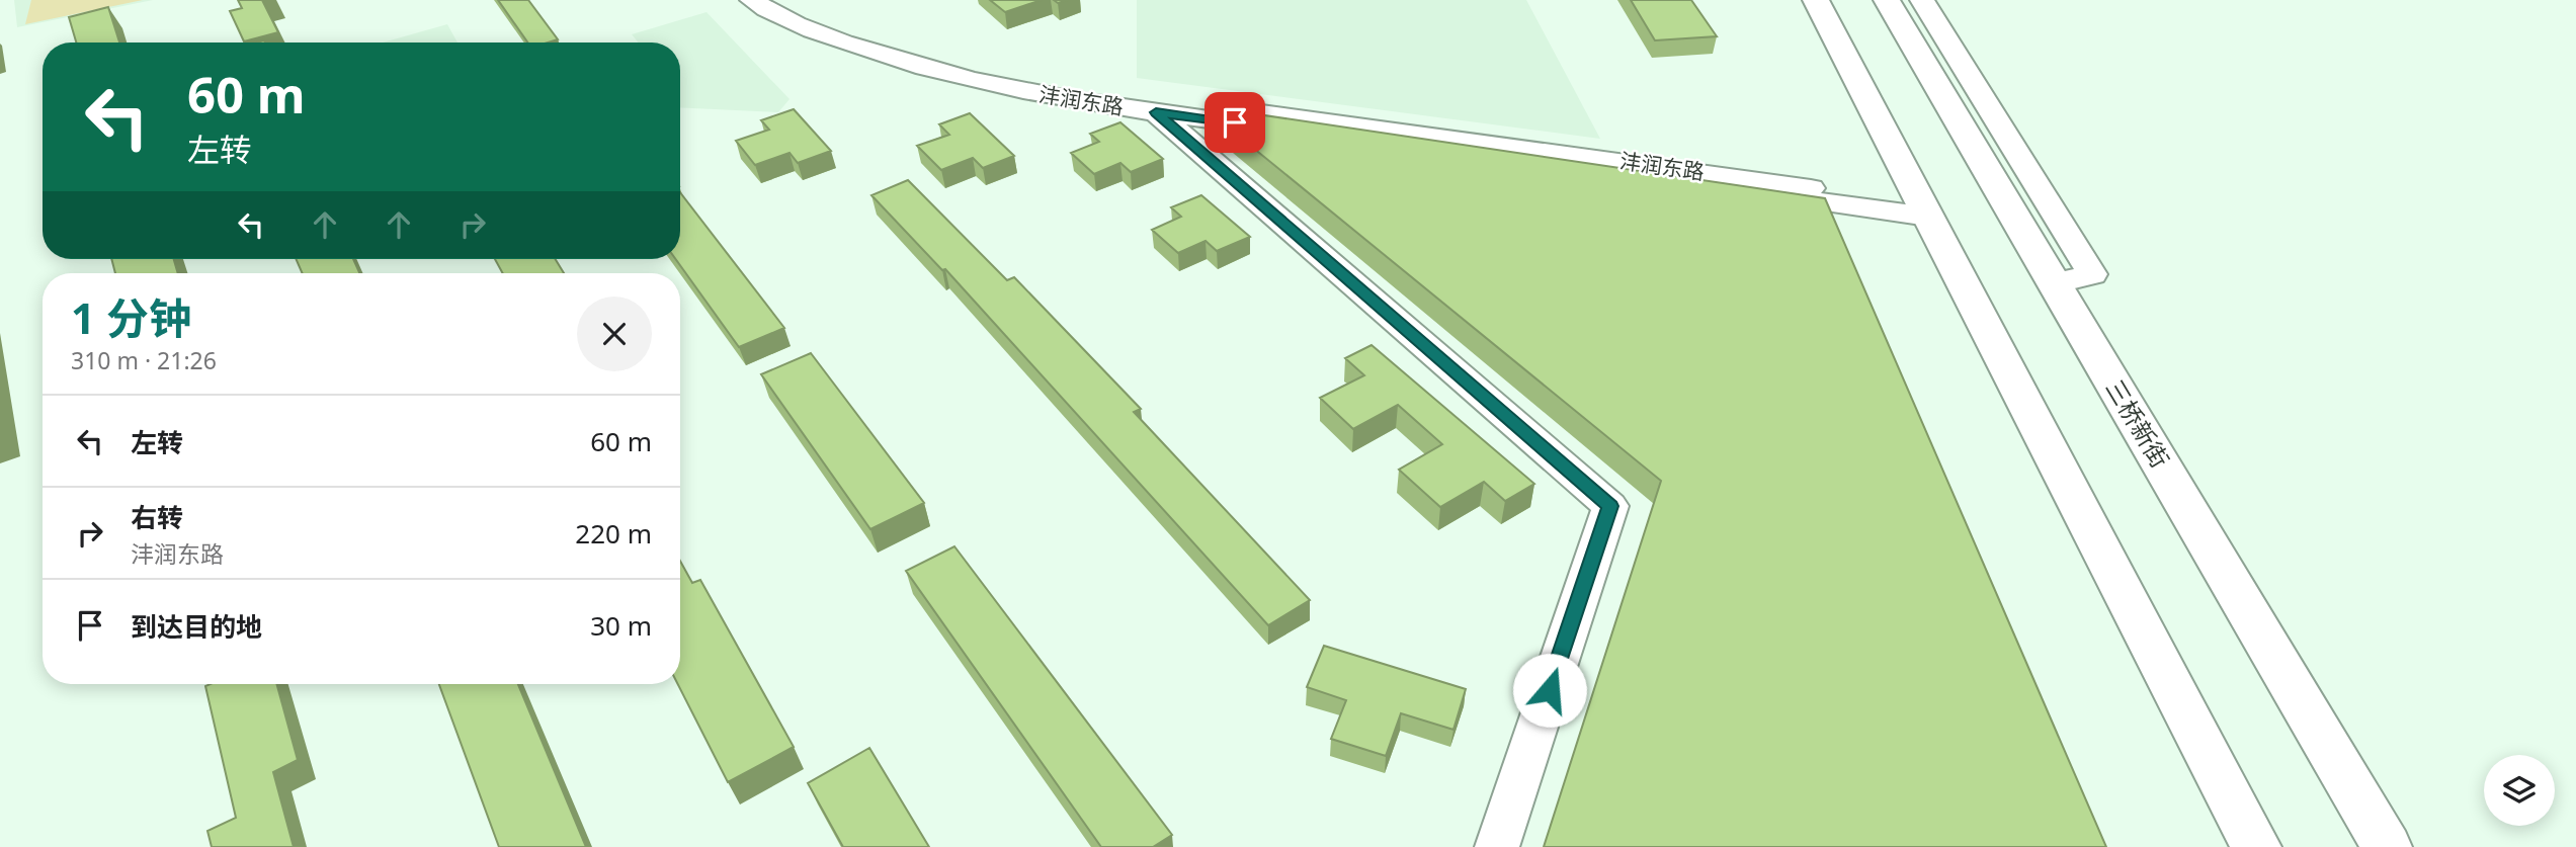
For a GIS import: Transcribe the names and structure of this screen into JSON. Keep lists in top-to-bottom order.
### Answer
{
  "streets": {
    "main road": ["三桥新街"],
    "street": ["沣润东路"]
  },
  "page": {
    "turn": ["60 m", "左转"],
    "heading": ["1 分钟", "310 m · 21:26"],
    "list": [
      {
        "name": "左转",
        "value": "60 m"
      },
      {
        "name": "右转",
        "note": "沣润东路",
        "value": "220 m"
      },
      {
        "name": "到达目的地",
        "value": "30 m"
      }
    ]
  }
}
